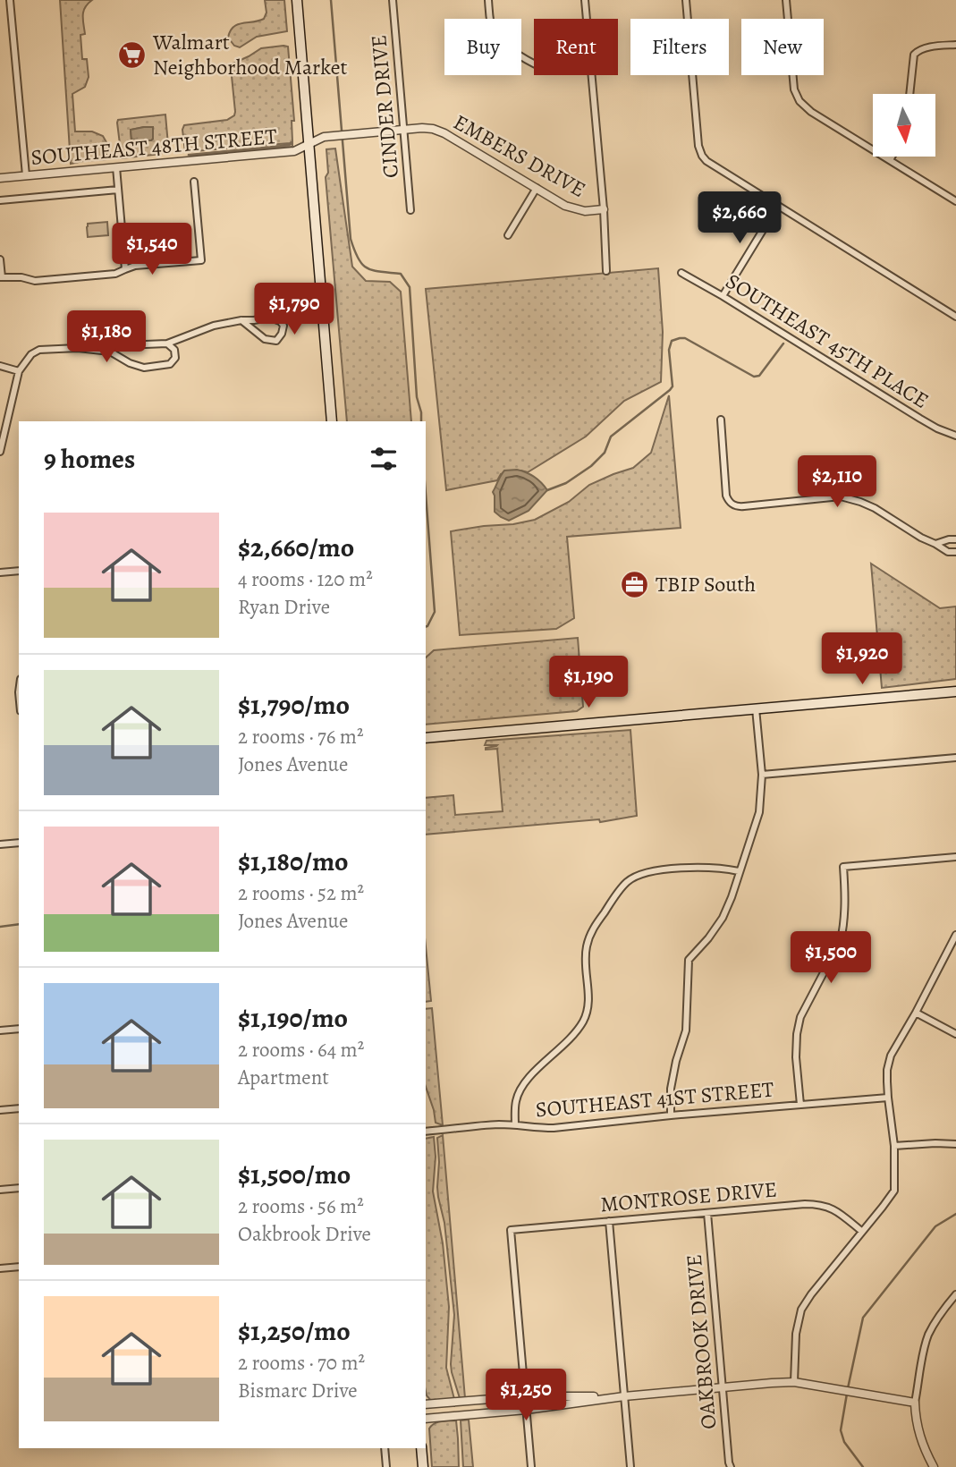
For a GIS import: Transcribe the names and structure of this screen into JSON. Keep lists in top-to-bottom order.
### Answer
{
  "streets": {
    "street": [
      "CINDER DRIVE",
      "SOUTHEAST 48TH STREET",
      "EMBERS DRIVE",
      "SOUTHEAST 45TH PLACE",
      "SOUTHEAST 41ST STREET",
      "MONTROSE DRIVE",
      "OAKBROOK DRIVE"
    ]
  },
  "crossings": [
    ["CINDER DRIVE", "EMBERS DRIVE"],
    ["SOUTHEAST 48TH STREET", "EMBERS DRIVE"],
    ["MONTROSE DRIVE", "OAKBROOK DRIVE"]
  ],
  "places": {
    "supermarket": ["Walmart Neighborhood Market"],
    "office": ["TBIP South"]
  },
  "north": "bottom",
  "page": {
    "chip": [
      "Buy",
      "Rent",
      "Filters",
      "New"
    ],
    "price": [
      "$2,660",
      "$1,540",
      "$1,790",
      "$1,180",
      "$2,110",
      "$1,920",
      "$1,190",
      "$1,500",
      "$1,250"
    ],
    "heading": "9 homes",
    "list": [
      {
        "name": "$2,660/mo",
        "note": "4 rooms · 120 m² · Ryan Drive"
      },
      {
        "name": "$1,790/mo",
        "note": "2 rooms · 76 m² · Jones Avenue"
      },
      {
        "name": "$1,180/mo",
        "note": "2 rooms · 52 m² · Jones Avenue"
      },
      {
        "name": "$1,190/mo",
        "note": "2 rooms · 64 m² · Apartment"
      },
      {
        "name": "$1,500/mo",
        "note": "2 rooms · 56 m² · Oakbrook Drive"
      },
      {
        "name": "$1,250/mo",
        "note": "2 rooms · 70 m² · Bismarc Drive"
      }
    ]
  }
}
